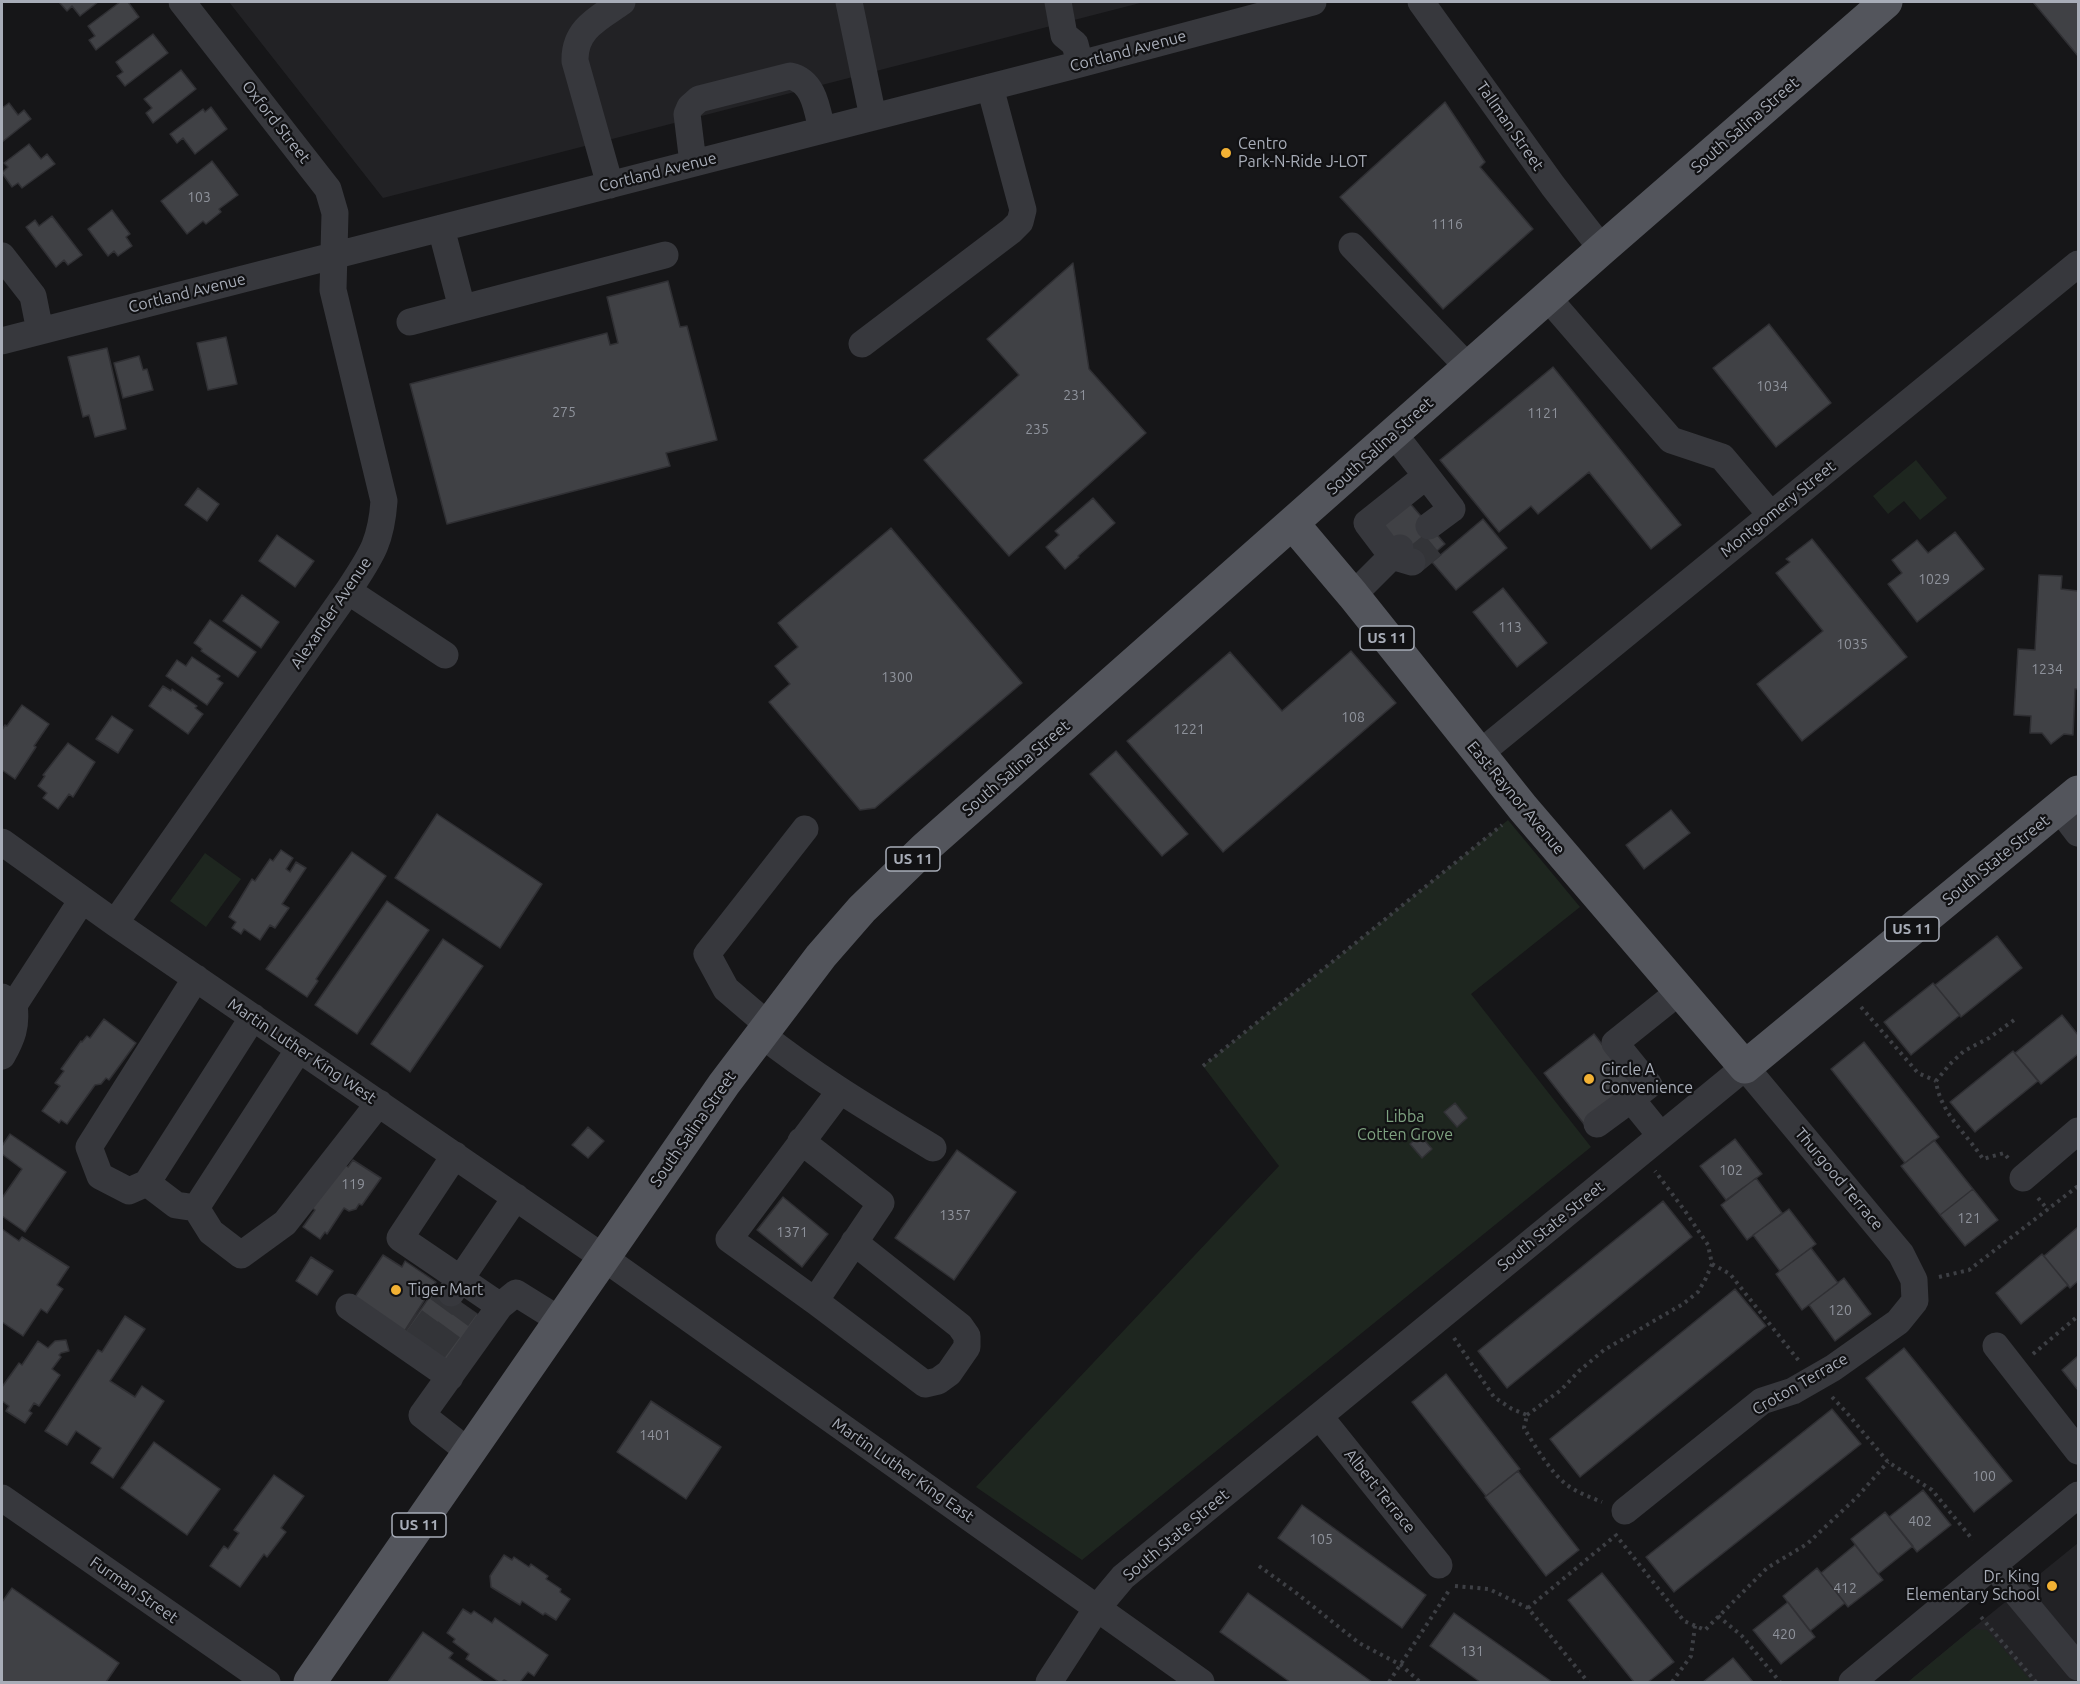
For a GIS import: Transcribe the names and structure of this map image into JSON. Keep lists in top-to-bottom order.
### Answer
{
  "streets": {
    "main road": [
      "South Salina Street",
      "US 11",
      "East Raynor Avenue",
      "South State Street"
    ],
    "street": [
      "Cortland Avenue",
      "Oxford Street",
      "Tallman Street",
      "Montgomery Street",
      "Alexander Avenue",
      "Martin Luther King West",
      "Thurgood Terrace",
      "Croton Terrace",
      "Martin Luther King East",
      "Albert Terrace",
      "Furman Street"
    ]
  },
  "crossings": [
    ["Cortland Avenue", "Oxford Street"],
    ["Cortland Avenue", "Alexander Avenue"],
    ["Oxford Street", "Alexander Avenue"],
    ["South Salina Street", "Tallman Street"],
    ["South Salina Street", "East Raynor Avenue"],
    ["South Salina Street", "Martin Luther King West"],
    ["South Salina Street", "Martin Luther King East"],
    ["Montgomery Street", "East Raynor Avenue"],
    ["Alexander Avenue", "Martin Luther King West"],
    ["East Raynor Avenue", "South State Street"],
    ["East Raynor Avenue", "Thurgood Terrace"],
    ["South State Street", "Thurgood Terrace"],
    ["South State Street", "Martin Luther King East"],
    ["South State Street", "Albert Terrace"],
    ["Martin Luther King West", "Martin Luther King East"],
    ["Thurgood Terrace", "Croton Terrace"]
  ],
  "parks": ["Libba Cotten Grove"],
  "places": [
    "Centro Park-N-Ride J-LOT",
    "Circle A Convenience",
    "Tiger Mart",
    "Dr. King Elementary School"
  ],
  "house_numbers": [
    "103",
    "1116",
    "1034",
    "231",
    "275",
    "1121",
    "235",
    "1029",
    "113",
    "1035",
    "1234",
    "1300",
    "108",
    "1221",
    "102",
    "119",
    "1357",
    "121",
    "1371",
    "120",
    "1401",
    "100",
    "402",
    "105",
    "412",
    "420",
    "131"
  ]
}
